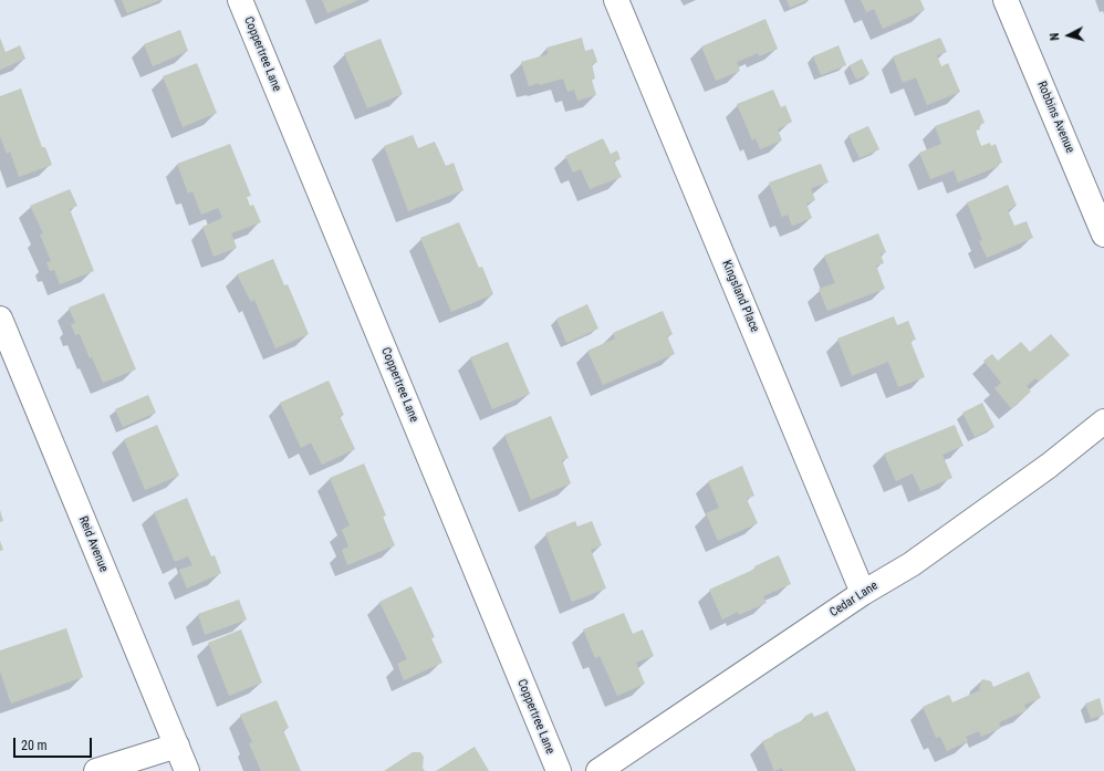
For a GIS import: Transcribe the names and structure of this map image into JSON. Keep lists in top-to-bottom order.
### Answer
{
  "streets": {
    "street": [
      "Coppertree Lane",
      "Robbins Avenue",
      "Kingsland Place",
      "Reid Avenue",
      "Cedar Lane"
    ]
  },
  "crossings": [
    ["Kingsland Place", "Cedar Lane"]
  ],
  "scale_bar": "20 m",
  "north": "left"
}
